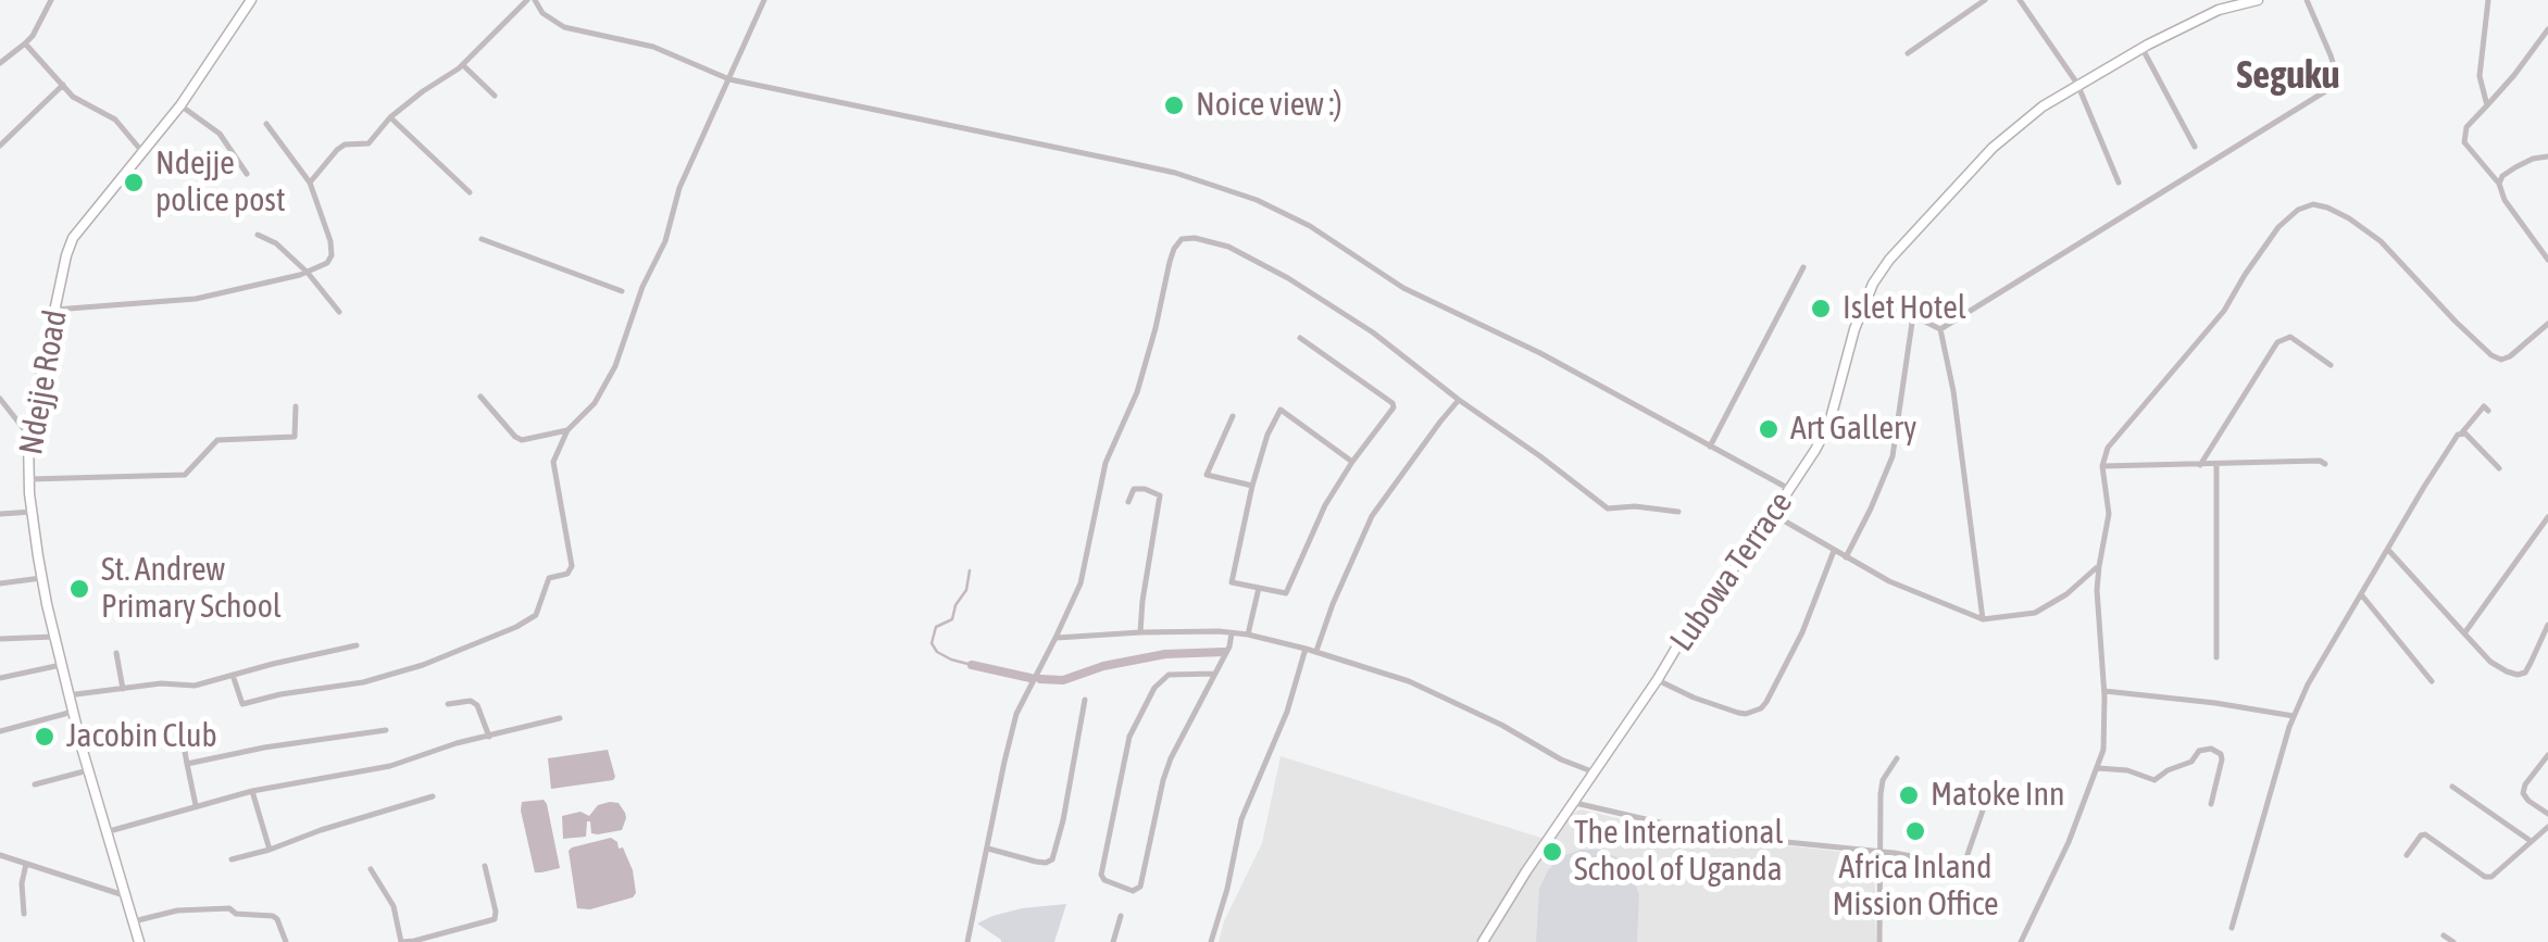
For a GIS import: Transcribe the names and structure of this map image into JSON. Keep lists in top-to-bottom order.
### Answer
{
  "streets": {
    "street": ["Ndejje Road", "Lubowa Terrace"]
  },
  "districts": ["Seguku"],
  "places": [
    "Noice view :)",
    "Ndejje police post",
    "Islet Hotel",
    "Art Gallery",
    "St. Andrew Primary School",
    "Jacobin Club",
    "Matoke Inn",
    "Africa Inland Mission Office",
    "The International School of Uganda"
  ]
}
